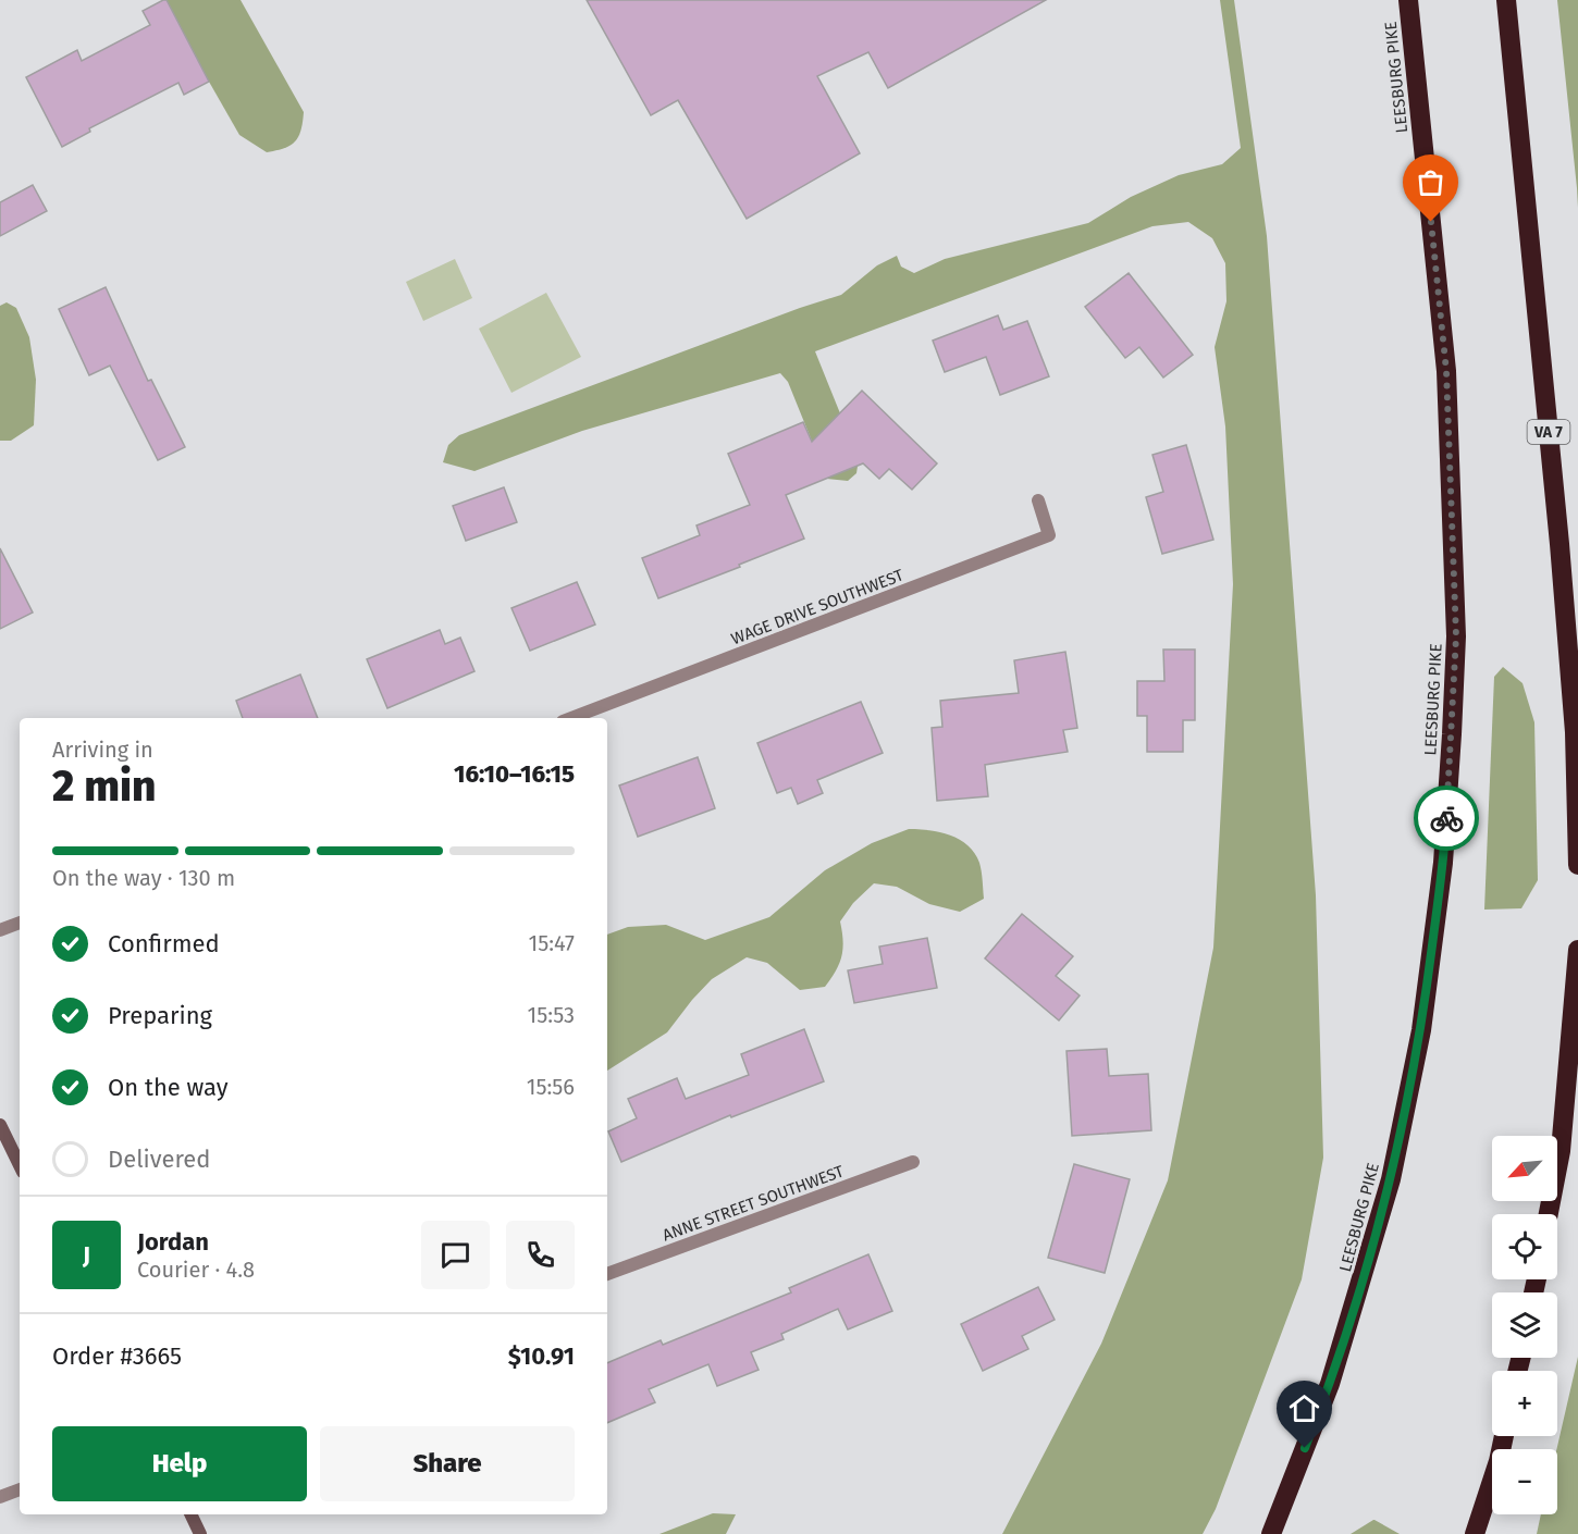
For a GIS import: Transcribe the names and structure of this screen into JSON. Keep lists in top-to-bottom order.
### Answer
{
  "streets": {
    "highway": ["LEESBURG PIKE", "VA 7"],
    "street": ["WAGE DRIVE SOUTHWEST", "ANNE STREET SOUTHWEST"]
  },
  "north": "bottom left",
  "page": {
    "heading": ["2 min", "Arriving in", "16:10–16:15"],
    "panel": [
      "Jordan",
      "Courier · 4.8",
      "Order #3665",
      "$10.91"
    ],
    "bar": "On the way · 130 m",
    "list": [
      ["Confirmed", "15:47"],
      ["Preparing", "15:53"],
      ["On the way", "15:56"],
      "Delivered"
    ],
    "map_buttons": ["+", "−"],
    "round": "J",
    "buttons": ["Help", "Share"]
  }
}
